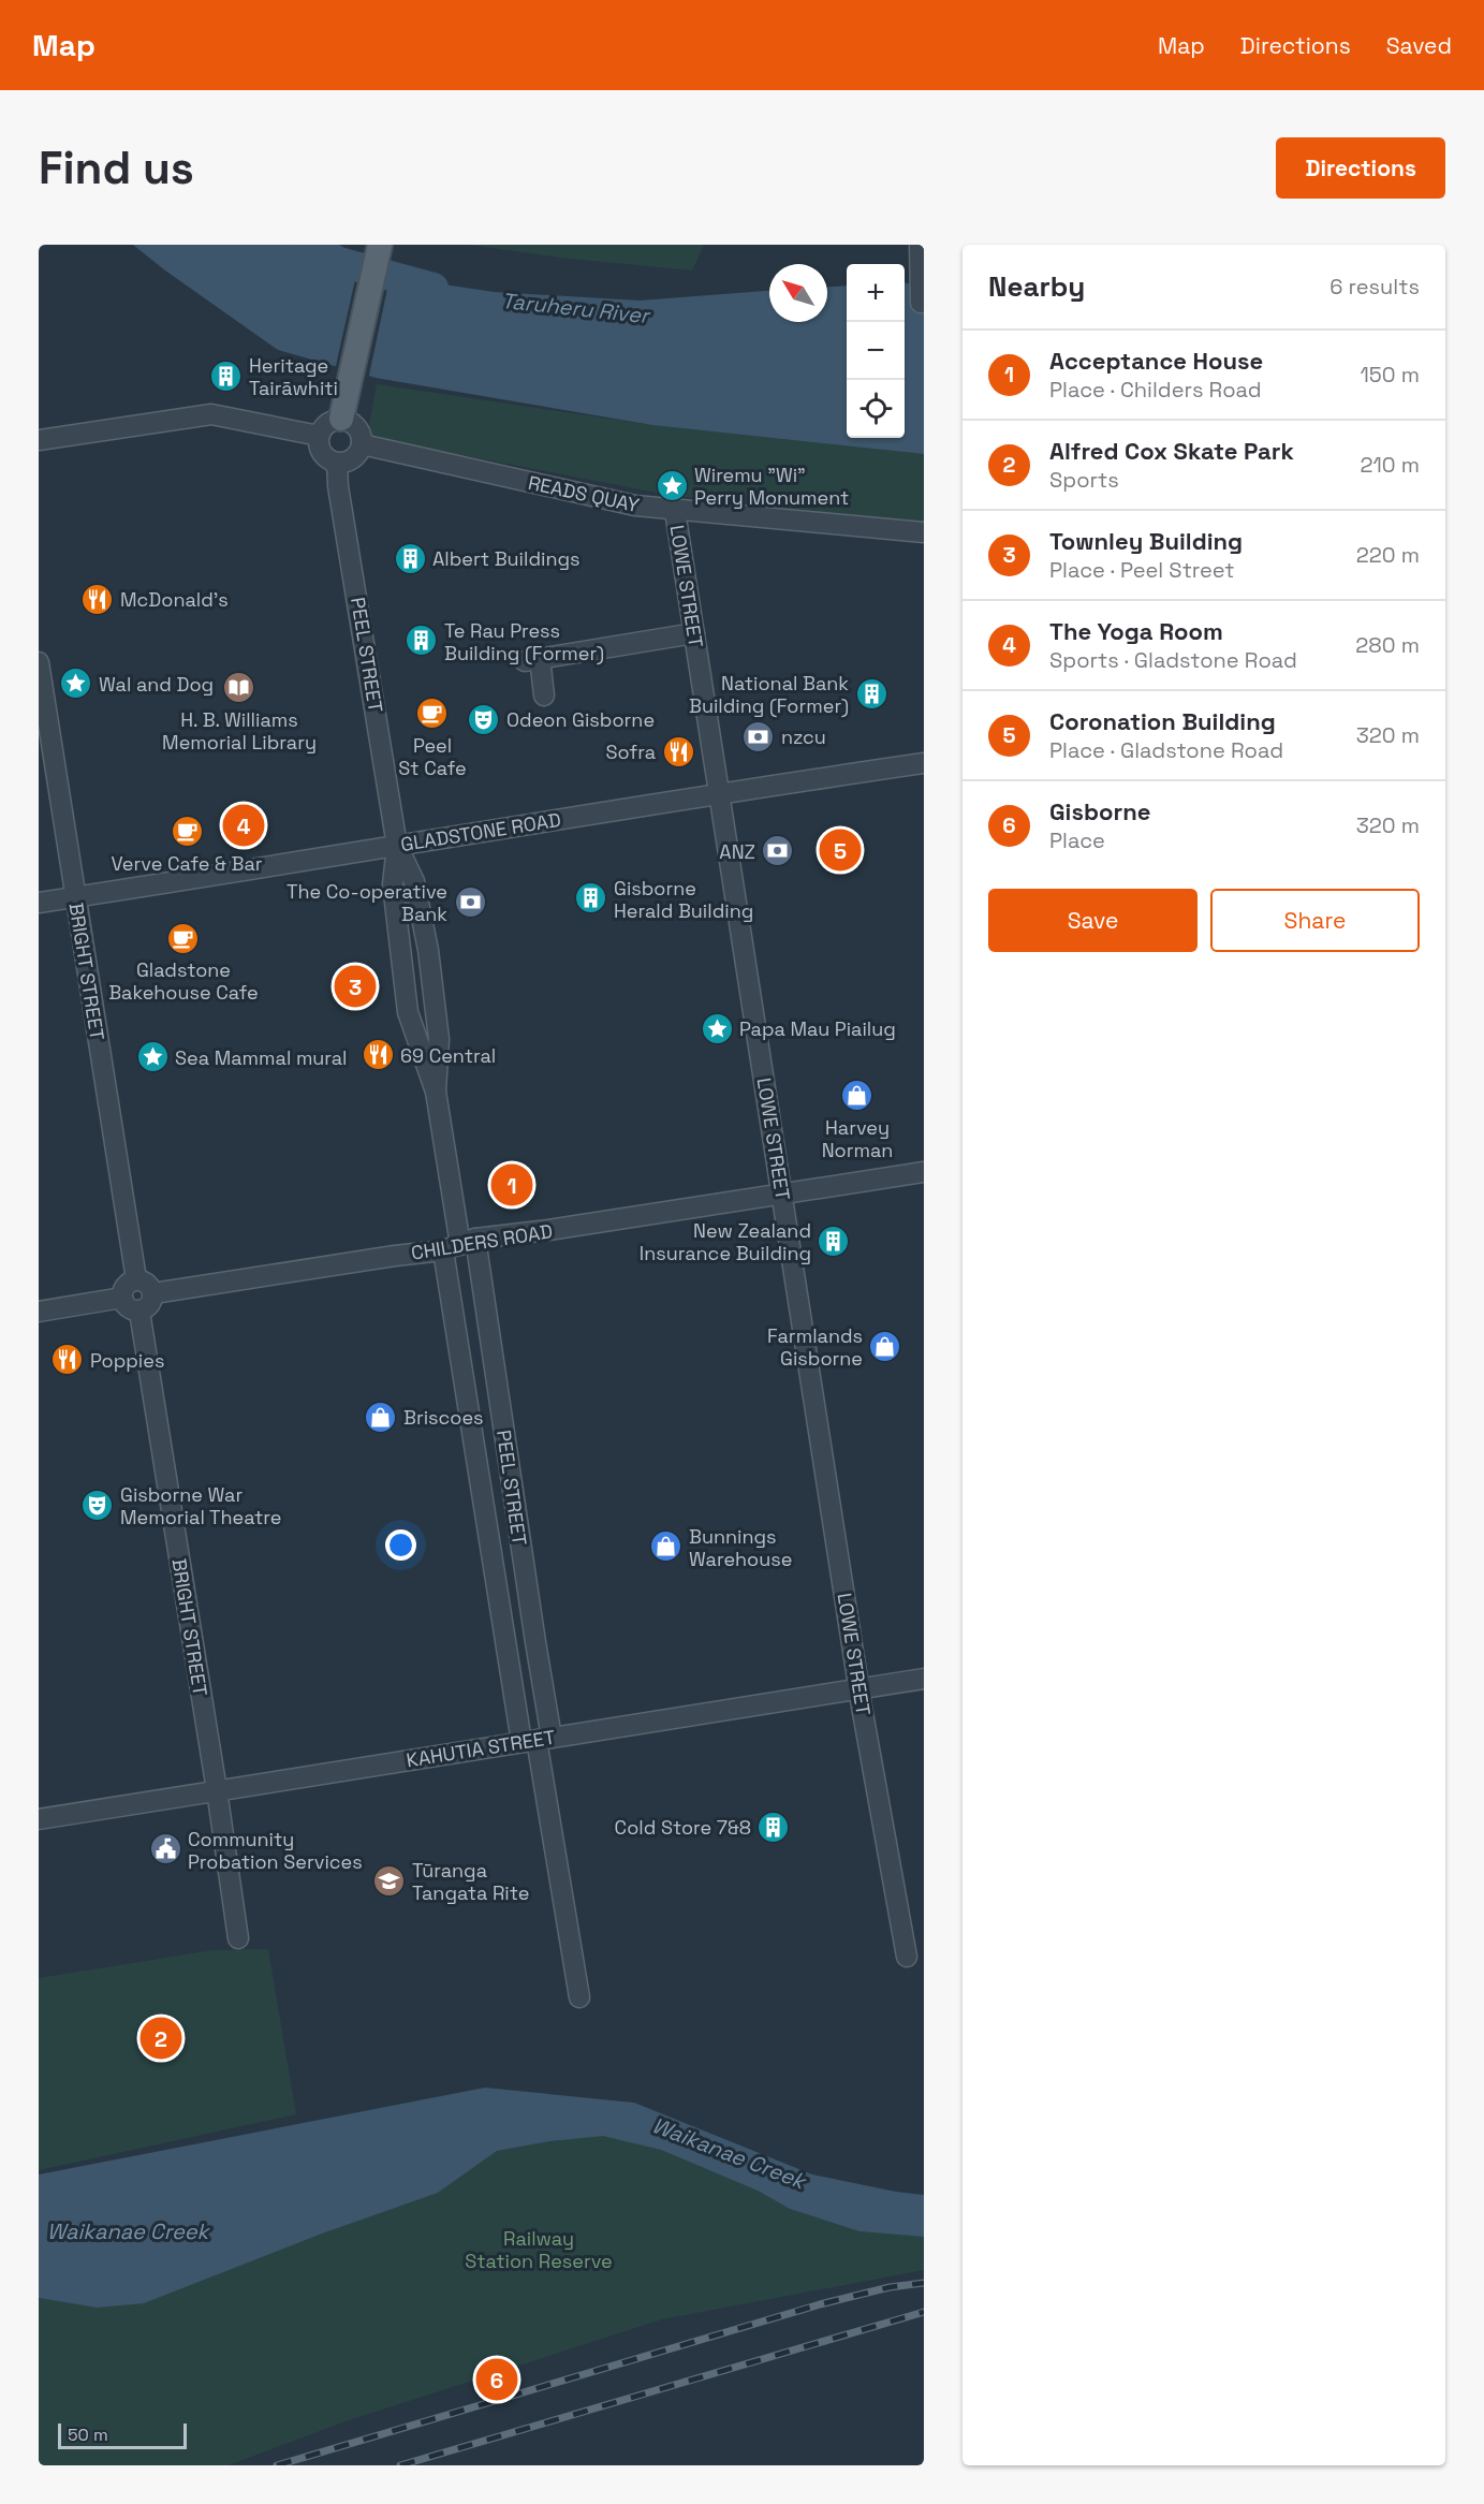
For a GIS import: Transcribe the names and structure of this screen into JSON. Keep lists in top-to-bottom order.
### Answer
{
  "streets": {
    "street": [
      "READS QUAY",
      "LOWE STREET",
      "PEEL STREET",
      "GLADSTONE ROAD",
      "BRIGHT STREET",
      "CHILDERS ROAD",
      "KAHUTIA STREET"
    ]
  },
  "crossings": [
    ["READS QUAY", "LOWE STREET"],
    ["READS QUAY", "PEEL STREET"],
    ["LOWE STREET", "GLADSTONE ROAD"],
    ["LOWE STREET", "CHILDERS ROAD"],
    ["LOWE STREET", "KAHUTIA STREET"],
    ["PEEL STREET", "GLADSTONE ROAD"],
    ["PEEL STREET", "CHILDERS ROAD"],
    ["PEEL STREET", "KAHUTIA STREET"],
    ["GLADSTONE ROAD", "BRIGHT STREET"],
    ["BRIGHT STREET", "CHILDERS ROAD"],
    ["BRIGHT STREET", "KAHUTIA STREET"]
  ],
  "water": ["Taruheru River", "Waikanae Creek"],
  "parks": ["Railway Station Reserve"],
  "places": {
    "building": [
      "Heritage Tairāwhiti",
      "Albert Buildings",
      "Te Rau Press Building (Former)",
      "National Bank Building (Former)",
      "Gisborne Herald Building",
      "New Zealand Insurance Building",
      "Cold Store 7&8"
    ],
    "place": [
      "Wiremu \"Wi\" Perry Monument",
      "Wal and Dog",
      "Papa Mau Piailug",
      "Sea Mammal mural"
    ],
    "restaurant": [
      "McDonald's",
      "Sofra",
      "69 Central",
      "Poppies"
    ],
    "library": ["H. B. Williams Memorial Library"],
    "cafe": ["Peel St Cafe", "Verve Cafe & Bar", "Gladstone Bakehouse Cafe"],
    "theatre": ["Odeon Gisborne", "Gisborne War Memorial Theatre"],
    "bank": ["nzcu", "ANZ", "The Co-operative Bank"],
    "shop": [
      "Harvey Norman",
      "Farmlands Gisborne",
      "Briscoes",
      "Bunnings Warehouse"
    ],
    "public building": ["Community Probation Services"],
    "school or university": ["Tūranga Tangata Rite"]
  },
  "scale_bar": "50 m",
  "north": "top left",
  "page": {
    "header": "Map",
    "nav": ["Map", "Directions", "Saved"],
    "buttons": [
      "Directions",
      ["Save", "Share"]
    ],
    "title": "Find us",
    "heading": ["Nearby", "6 results"],
    "map_buttons": ["+", "−"],
    "list": [
      {
        "mark": "1",
        "name": "Acceptance House",
        "note": "Place · Childers Road",
        "value": "150 m"
      },
      {
        "mark": "2",
        "name": "Alfred Cox Skate Park",
        "note": "Sports",
        "value": "210 m"
      },
      {
        "mark": "3",
        "name": "Townley Building",
        "note": "Place · Peel Street",
        "value": "220 m"
      },
      {
        "mark": "4",
        "name": "The Yoga Room",
        "note": "Sports · Gladstone Road",
        "value": "280 m"
      },
      {
        "mark": "5",
        "name": "Coronation Building",
        "note": "Place · Gladstone Road",
        "value": "320 m"
      },
      {
        "mark": "6",
        "name": "Gisborne",
        "note": "Place",
        "value": "320 m"
      }
    ],
    "pins": [
      "4",
      "5",
      "3",
      "1",
      "2",
      "6"
    ],
    "scale": "50 m"
  }
}
